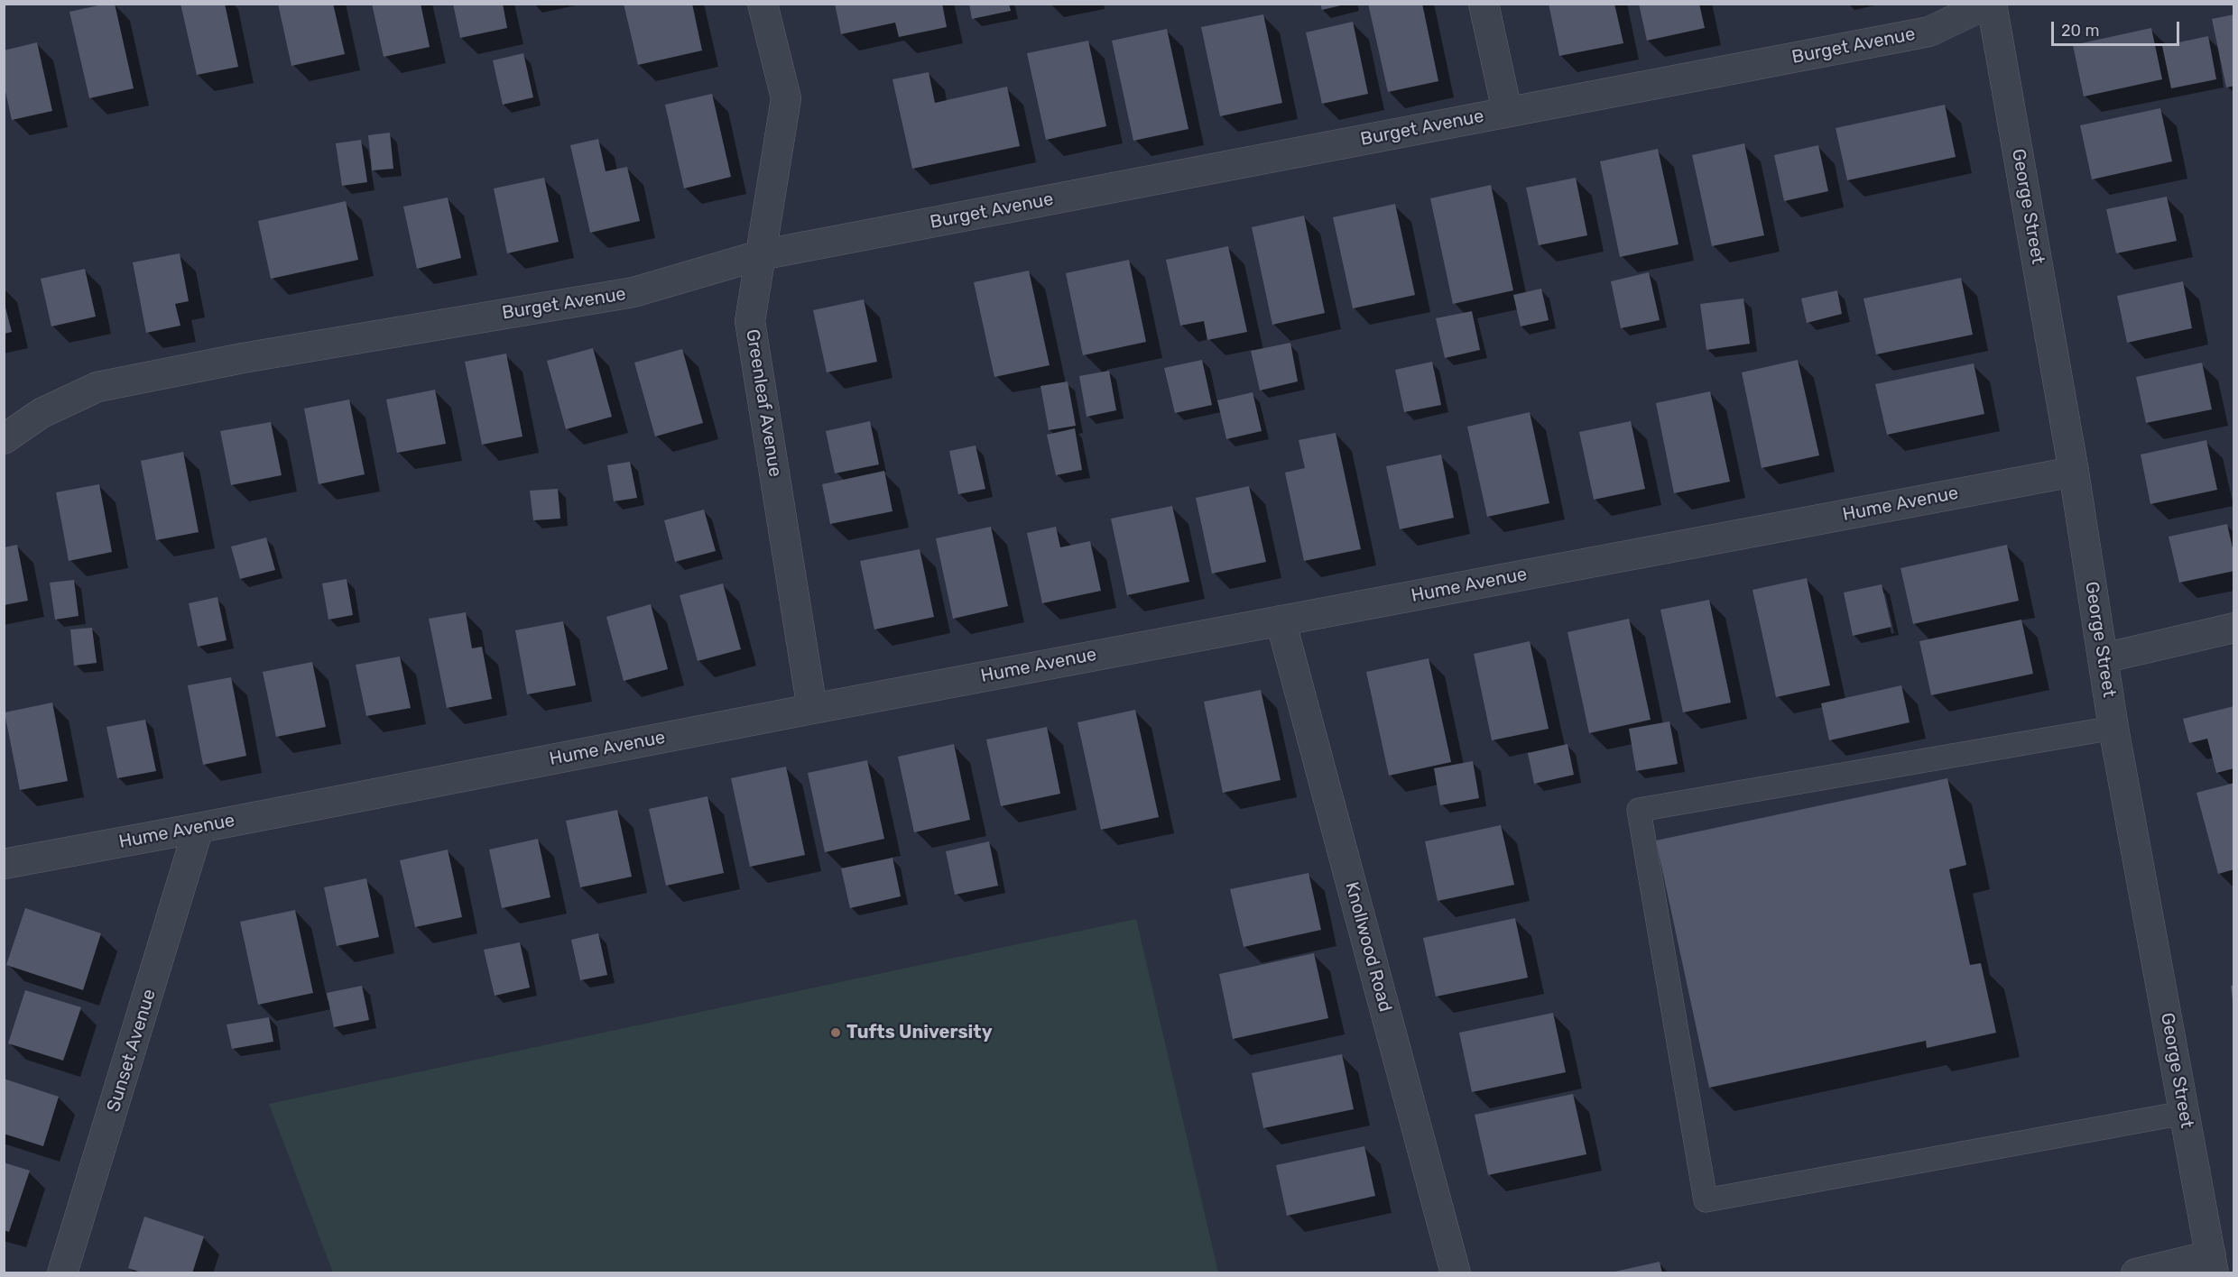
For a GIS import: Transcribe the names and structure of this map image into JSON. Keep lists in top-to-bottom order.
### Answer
{
  "streets": {
    "street": [
      "Burget Avenue",
      "George Street",
      "Greenleaf Avenue",
      "Hume Avenue",
      "Knollwood Road",
      "Sunset Avenue"
    ]
  },
  "crossings": [
    ["Burget Avenue", "George Street"],
    ["Burget Avenue", "Greenleaf Avenue"],
    ["George Street", "Hume Avenue"],
    ["Greenleaf Avenue", "Hume Avenue"],
    ["Hume Avenue", "Knollwood Road"],
    ["Hume Avenue", "Sunset Avenue"]
  ],
  "places": ["Tufts University"],
  "scale_bar": "20 m"
}
